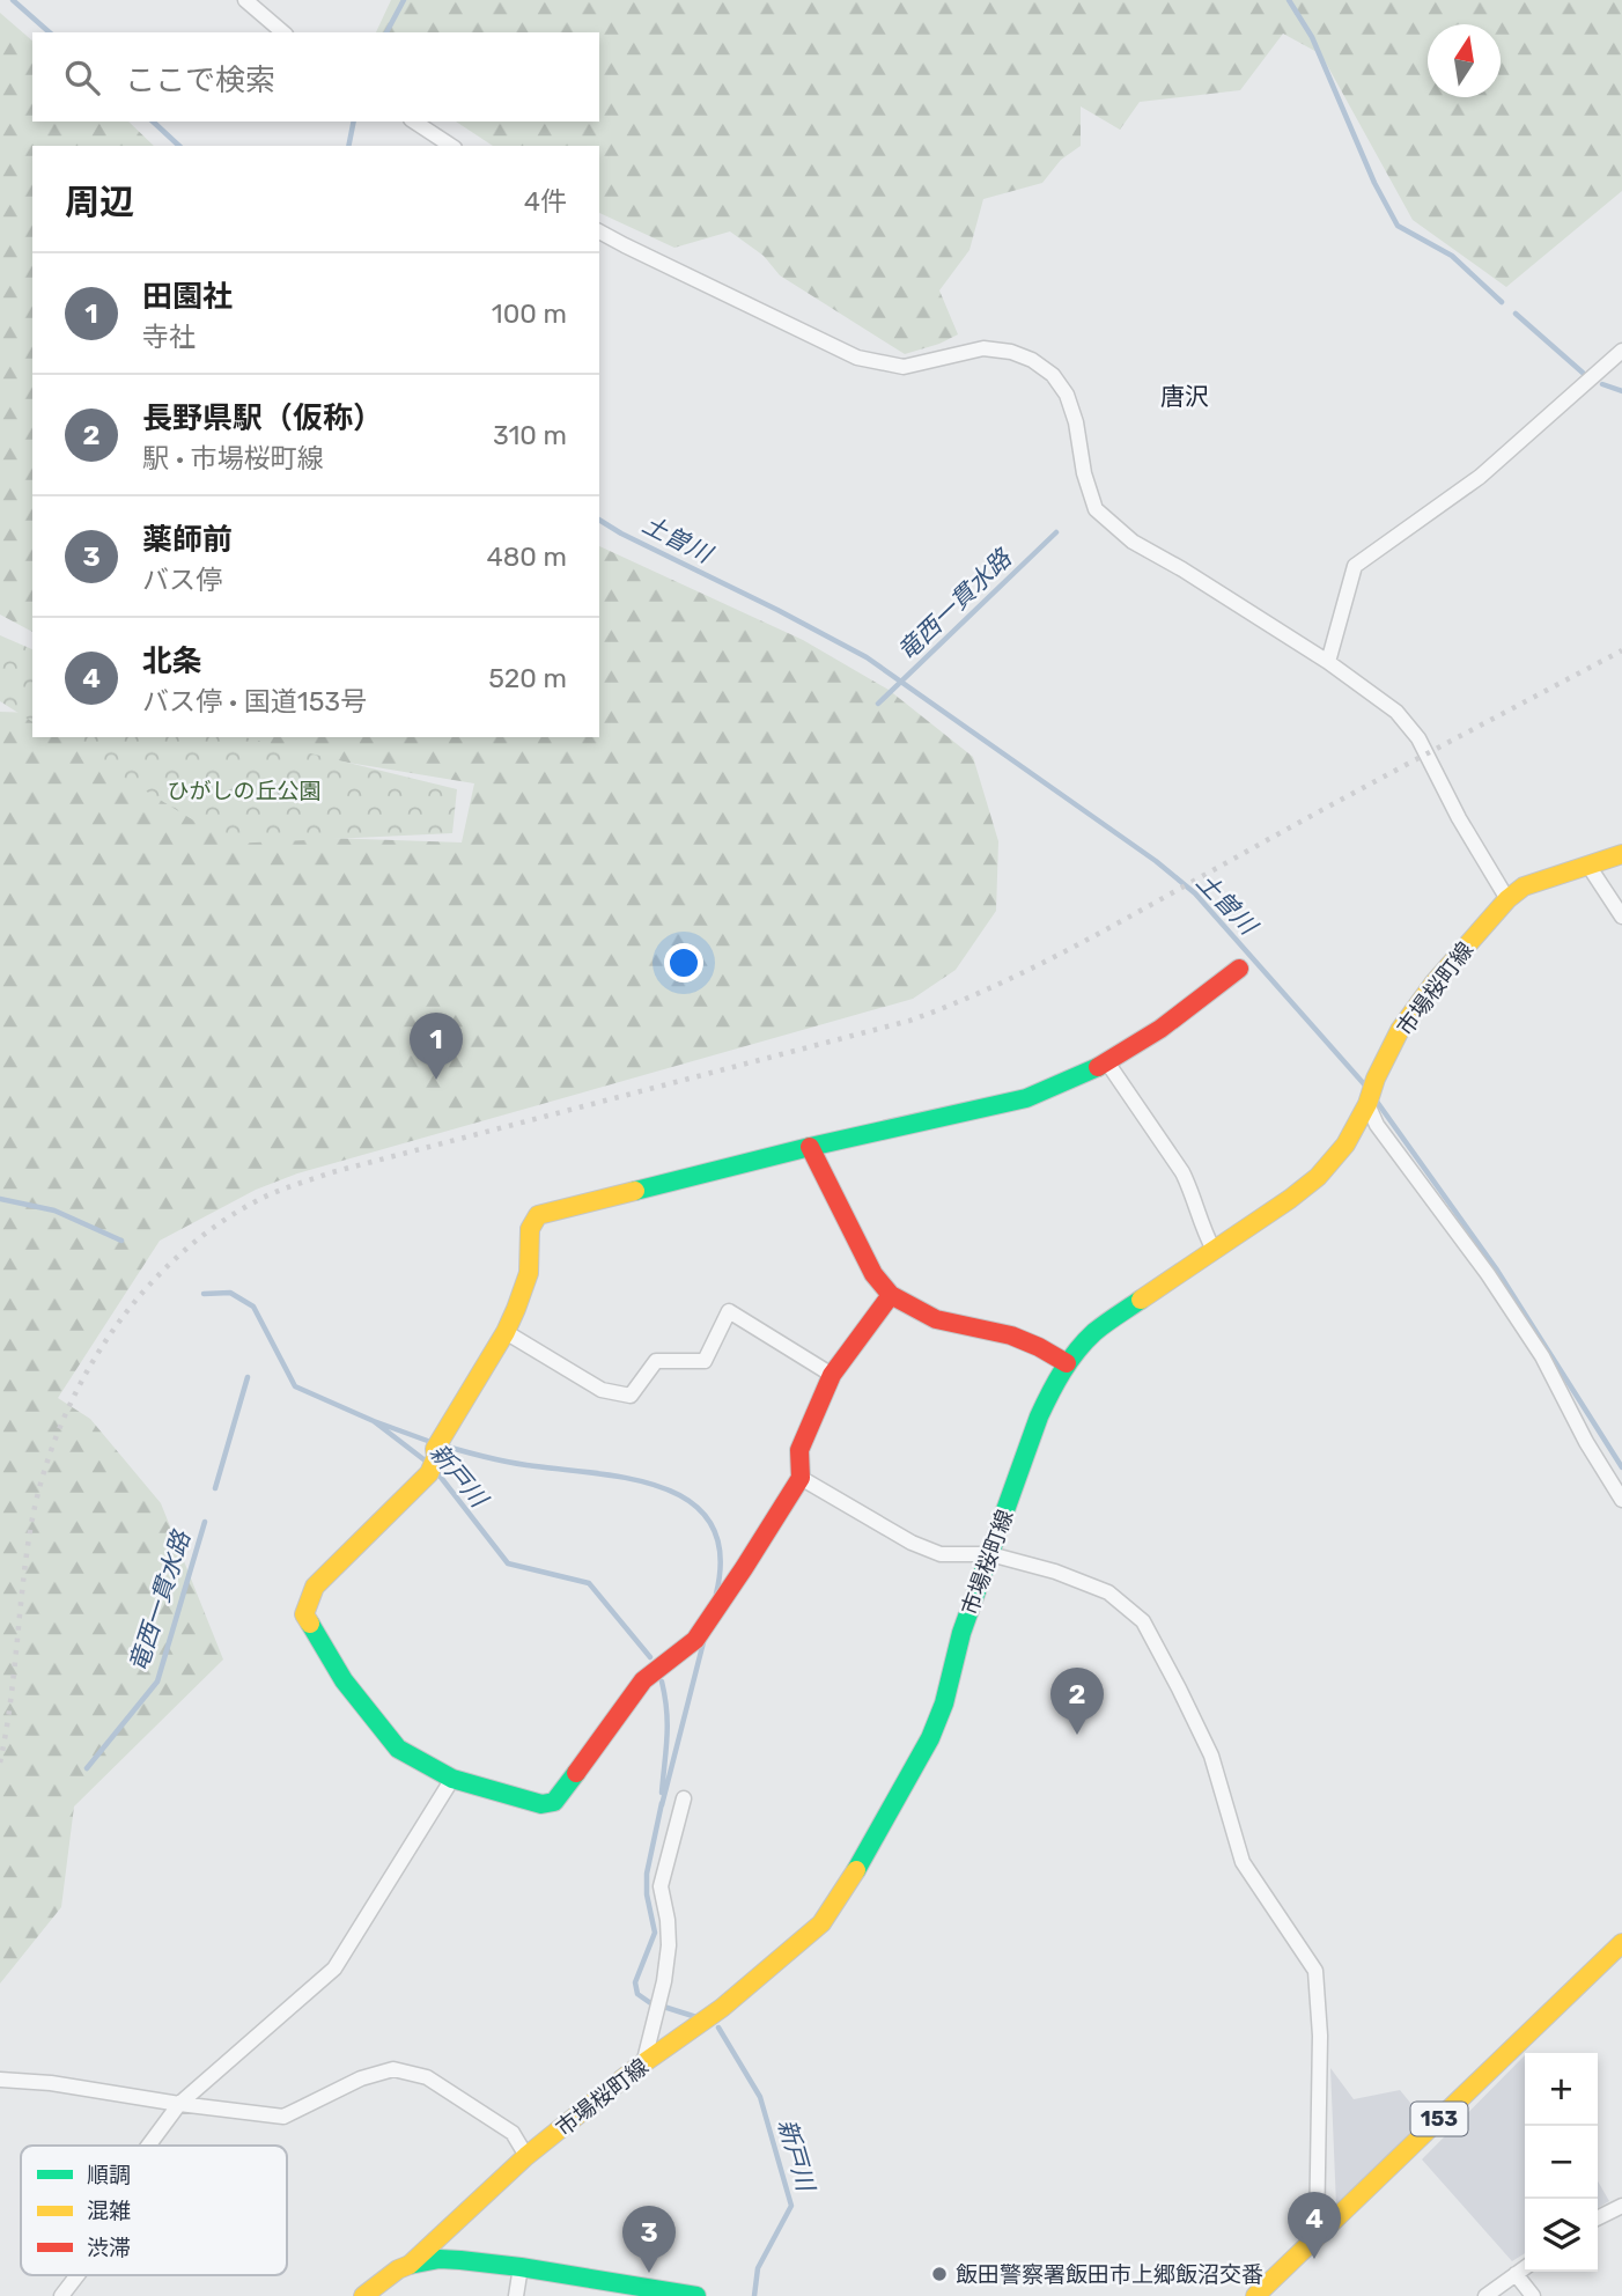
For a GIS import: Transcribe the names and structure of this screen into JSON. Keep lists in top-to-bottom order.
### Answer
{
  "streets": {
    "main road": ["市場桜町線", "153"]
  },
  "districts": ["唐沢"],
  "water": ["土曽川", "竜西一貫水路", "新戸川"],
  "parks": ["ひがしの丘公園"],
  "places": ["飯田警察署飯田市上郷飯沼交番"],
  "legend": ["順調", "混雑", "渋滞"],
  "north": "top",
  "page": {
    "search": "ここで検索",
    "heading": ["周辺", "4件"],
    "list": [
      {
        "mark": "1",
        "name": "田園社",
        "note": "寺社",
        "value": "100 m"
      },
      {
        "mark": "2",
        "name": "長野県駅（仮称）",
        "note": "駅 · 市場桜町線",
        "value": "310 m"
      },
      {
        "mark": "3",
        "name": "薬師前",
        "note": "バス停",
        "value": "480 m"
      },
      {
        "mark": "4",
        "name": "北条",
        "note": "バス停 · 国道153号",
        "value": "520 m"
      }
    ],
    "pins": [
      "1",
      "2",
      "4",
      "3"
    ],
    "map_buttons": ["+", "−"]
  }
}
